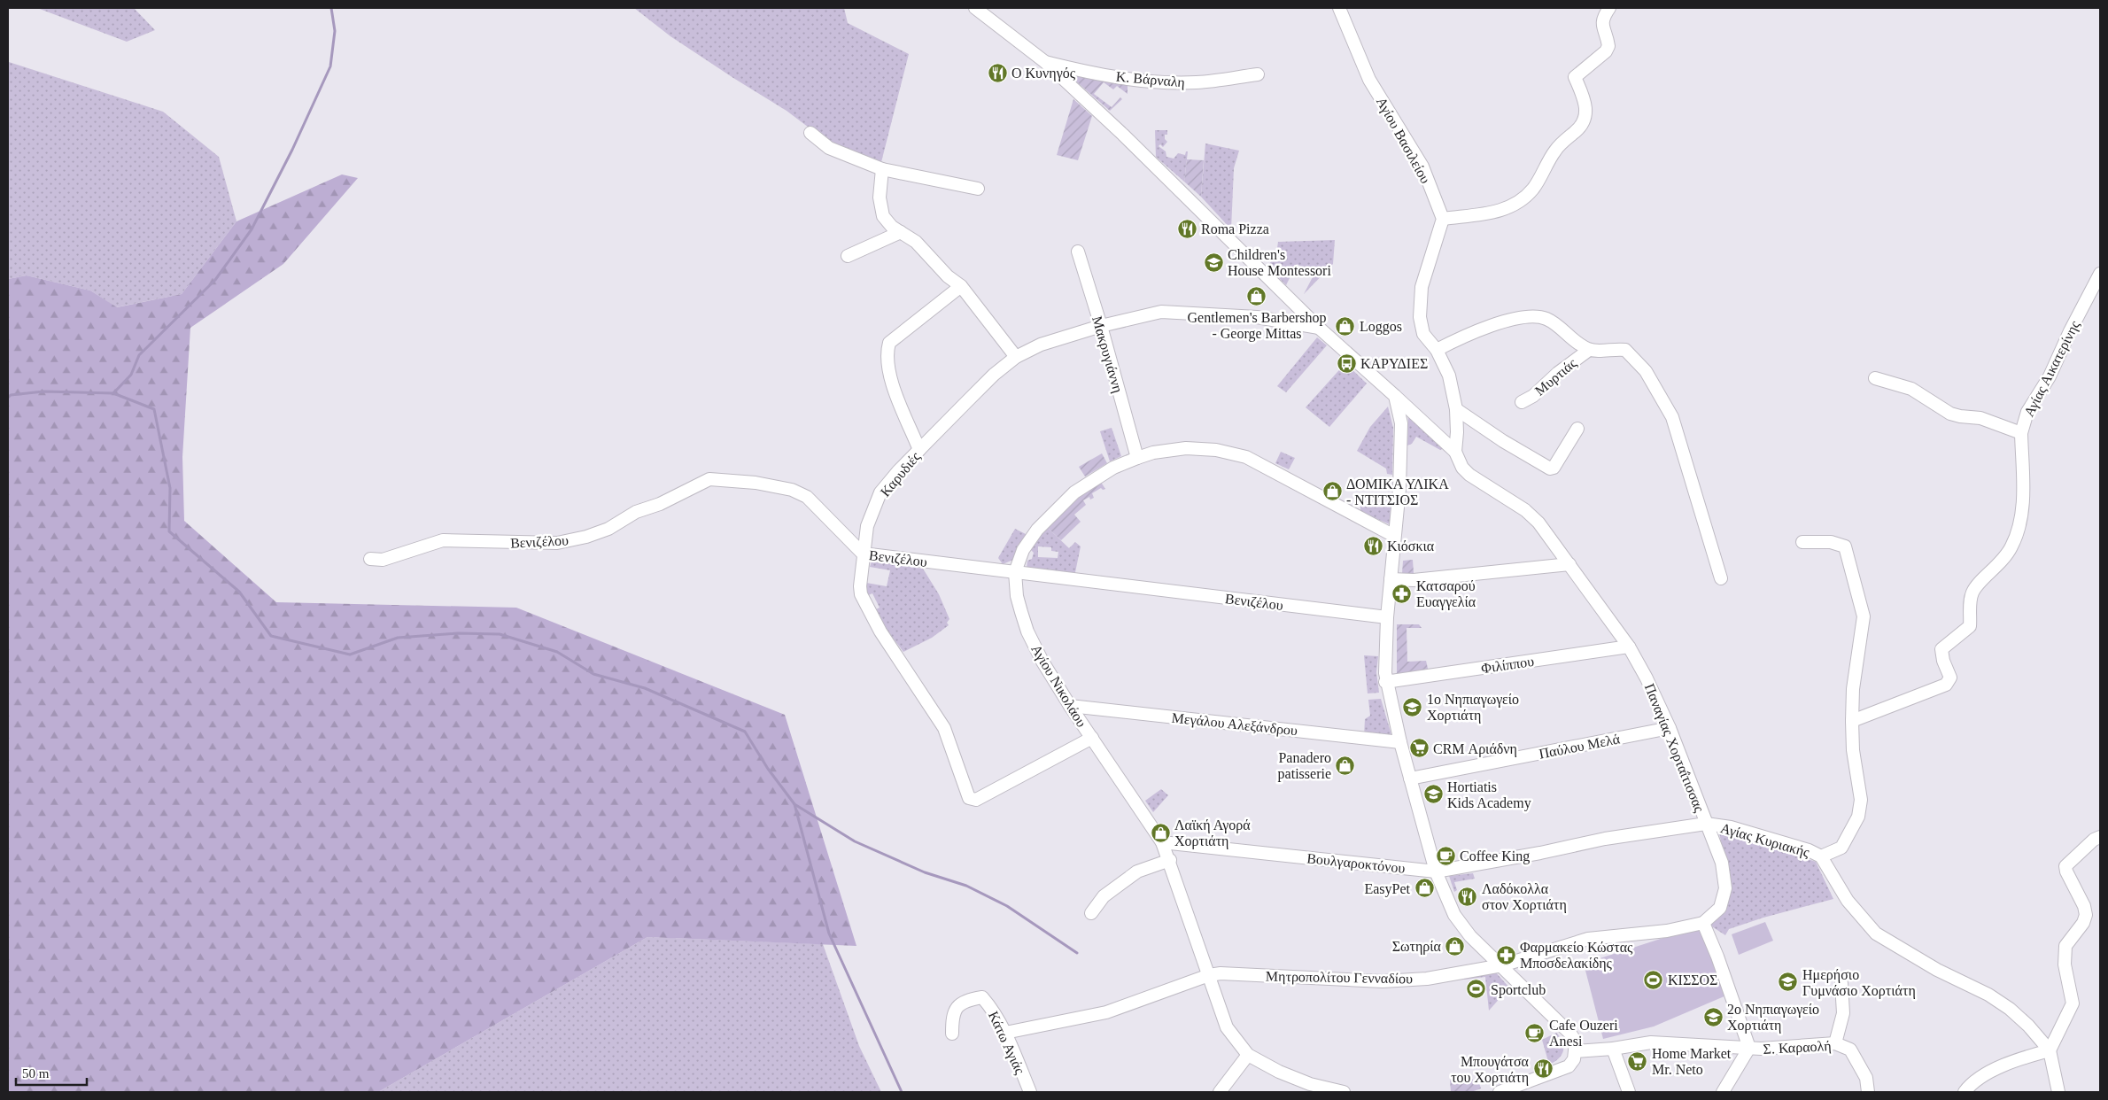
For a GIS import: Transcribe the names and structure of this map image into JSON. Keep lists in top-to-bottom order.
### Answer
{
  "streets": {
    "street": [
      "Κ. Βάρναλη",
      "Αγίου Βασιλείου",
      "Μακρυγιάννη",
      "Αγίας Αικατερίνης",
      "Μυρτιάς",
      "Καρυδιές",
      "Βενιζέλου",
      "Φιλίππου",
      "Αγίου Νικολάου",
      "Μεγάλου Αλεξάνδρου",
      "Παύλου Μελά",
      "Παναγίας Χορταΐτισσας",
      "Αγίας Κυριακής",
      "Βουλγαροκτόνου",
      "Μητροπολίτου Γενναδίου",
      "Κάτω Αγιάς",
      "Σ. Καραολή"
    ]
  },
  "crossings": [
    ["Κ. Βάρναλη", "Παναγίας Χορταΐτισσας"],
    ["Μακρυγιάννη", "Καρυδιές"],
    ["Μακρυγιάννη", "Αγίου Νικολάου"],
    ["Καρυδιές", "Βενιζέλου"],
    ["Καρυδιές", "Αγίου Νικολάου"],
    ["Καρυδιές", "Παναγίας Χορταΐτισσας"],
    ["Βενιζέλου", "Αγίου Νικολάου"],
    ["Φιλίππου", "Παναγίας Χορταΐτισσας"],
    ["Αγίου Νικολάου", "Μεγάλου Αλεξάνδρου"],
    ["Αγίου Νικολάου", "Βουλγαροκτόνου"],
    ["Αγίου Νικολάου", "Μητροπολίτου Γενναδίου"],
    ["Παύλου Μελά", "Παναγίας Χορταΐτισσας"],
    ["Παναγίας Χορταΐτισσας", "Αγίας Κυριακής"],
    ["Παναγίας Χορταΐτισσας", "Βουλγαροκτόνου"],
    ["Παναγίας Χορταΐτισσας", "Μητροπολίτου Γενναδίου"],
    ["Αγίας Κυριακής", "Βουλγαροκτόνου"],
    ["Μητροπολίτου Γενναδίου", "Κάτω Αγιάς"]
  ],
  "places": {
    "restaurant": [
      "Ο Κυνηγός",
      "Roma Pizza",
      "Κιόσκια",
      "Λαδόκολλα στον Χορτιάτη",
      "Μπουγάτσα του Χορτιάτη"
    ],
    "school or university": [
      "Children's House Montessori",
      "1ο Νηπιαγωγείο Χορτιάτη",
      "Hortiatis Kids Academy",
      "Ημερήσιο Γυμνάσιο Χορτιάτη",
      "2ο Νηπιαγωγείο Χορτιάτη"
    ],
    "shop": [
      "Gentlemen's Barbershop - George Mittas",
      "Loggos",
      "ΔΟΜΙΚΑ ΥΛΙΚΑ - ΝΤΙΤΣΙΟΣ",
      "Panadero patisserie",
      "Λαϊκή Αγορά Χορτιάτη",
      "EasyPet",
      "Σωτηρία"
    ],
    "bus stop": ["ΚΑΡΥΔΙΕΣ"],
    "pharmacy": ["Κατσαρού Ευαγγελία", "Φαρμακείο Κώστας Μποσδελακίδης"],
    "supermarket": ["CRM Αριάδνη", "Home Market Mr. Neto"],
    "cafe": ["Coffee King", "Cafe Ouzeri Anesi"],
    "sports": ["ΚΙΣΣΟΣ", "Sportclub"]
  },
  "scale_bar": "50 m"
}
